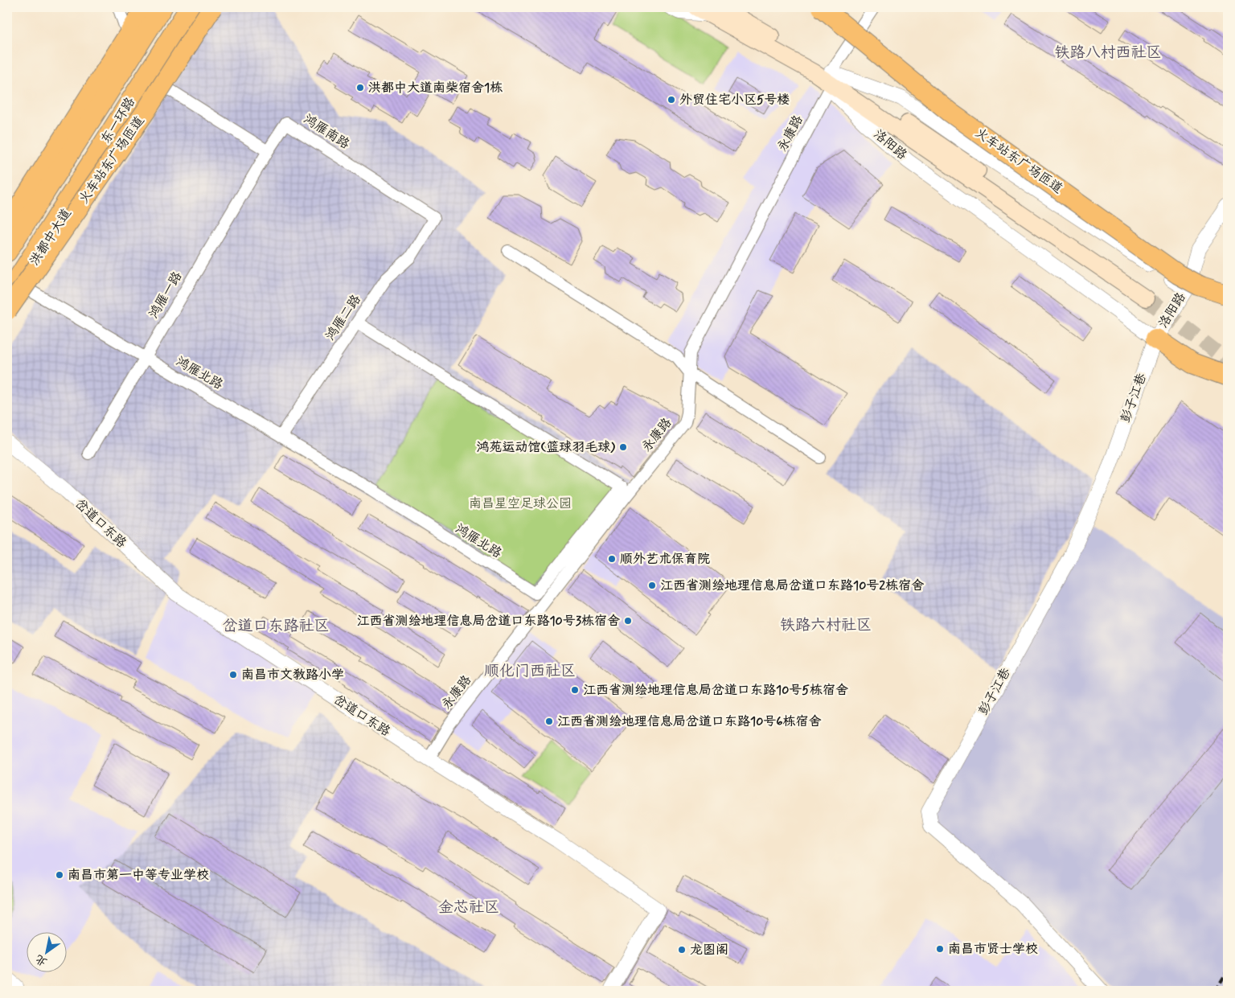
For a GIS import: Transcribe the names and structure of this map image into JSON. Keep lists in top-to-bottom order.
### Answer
{
  "streets": {
    "highway": ["东一环路", "火车站东广场匝道"],
    "main road": ["洛阳路", "洪都中大道"],
    "street": [
      "鸿雁南路",
      "永康路",
      "鸿雁一路",
      "鸿雁二路",
      "鸿雁北路",
      "彭子江巷",
      "岔道口东路"
    ]
  },
  "crossings": [
    ["东一环路", "洪都中大道"],
    ["东一环路", "鸿雁北路"],
    ["鸿雁南路", "鸿雁一路"],
    ["鸿雁南路", "鸿雁二路"],
    ["永康路", "洛阳路"],
    ["永康路", "岔道口东路"],
    ["洛阳路", "彭子江巷"],
    ["洪都中大道", "鸿雁北路"],
    ["鸿雁一路", "鸿雁北路"],
    ["鸿雁二路", "鸿雁北路"]
  ],
  "districts": [
    "铁路八村西社区",
    "铁路六村社区",
    "岔道口东路社区",
    "顺化门西社区",
    "金芯社区"
  ],
  "parks": ["南昌星空足球公园"],
  "places": [
    "洪都中大道南柴宿舍1栋",
    "外贸住宅小区5号楼",
    "鸿苑运动馆(篮球羽毛球)",
    "顺外艺术保育院",
    "江西省测绘地理信息局岔道口东路10号2栋宿舍",
    "江西省测绘地理信息局岔道口东路10号3栋宿舍",
    "南昌市文教路小学",
    "江西省测绘地理信息局岔道口东路10号5栋宿舍",
    "江西省测绘地理信息局岔道口东路10号6栋宿舍",
    "南昌市第一中等专业学校",
    "南昌市贤士学校",
    "龙图阁"
  ],
  "north": "bottom left"
}
